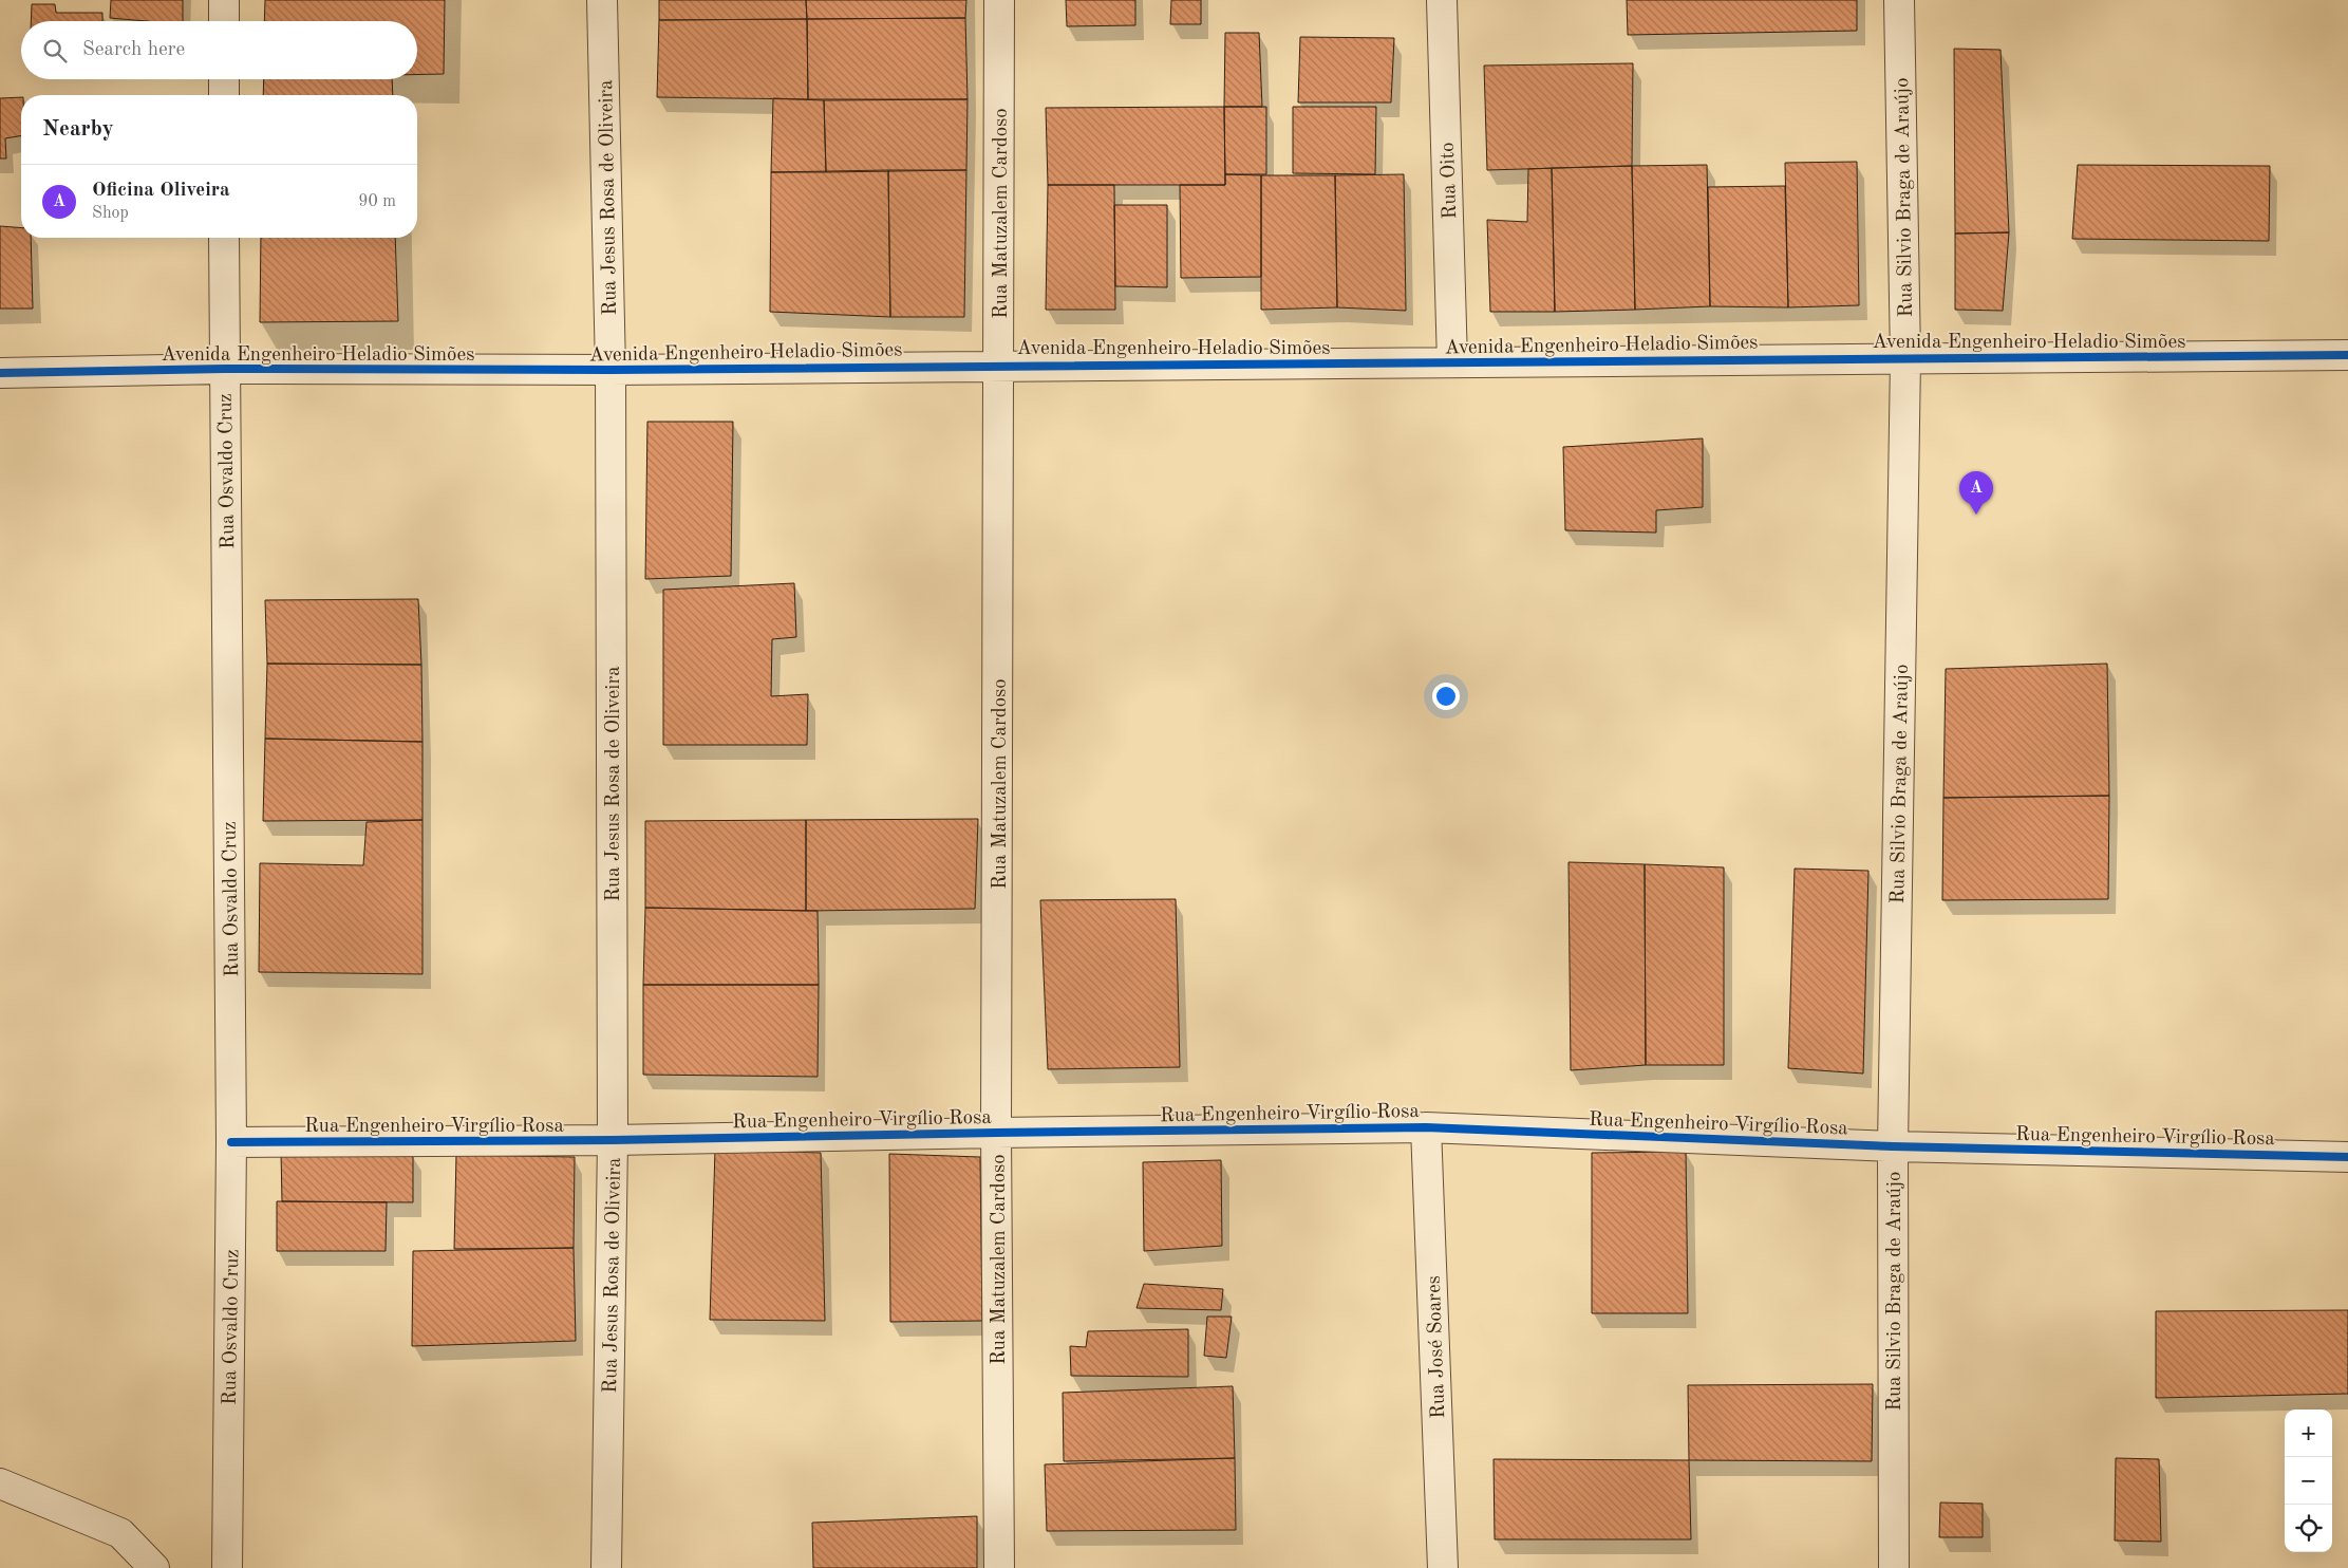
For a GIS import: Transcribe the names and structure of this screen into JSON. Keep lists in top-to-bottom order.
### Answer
{
  "streets": {
    "street": [
      "Rua Oito",
      "Rua Jesus Rosa de Oliveira",
      "Rua Silvio Braga de Araújo",
      "Rua Matuzalem Cardoso",
      "Avenida Engenheiro Heladio Simões",
      "Rua Osvaldo Cruz",
      "Rua Engenheiro Virgílio Rosa",
      "Rua José Soares"
    ]
  },
  "crossings": [
    ["Rua Oito", "Avenida Engenheiro Heladio Simões"],
    ["Rua Jesus Rosa de Oliveira", "Avenida Engenheiro Heladio Simões"],
    ["Rua Jesus Rosa de Oliveira", "Rua Engenheiro Virgílio Rosa"],
    ["Rua Silvio Braga de Araújo", "Avenida Engenheiro Heladio Simões"],
    ["Rua Silvio Braga de Araújo", "Rua Engenheiro Virgílio Rosa"],
    ["Rua Matuzalem Cardoso", "Avenida Engenheiro Heladio Simões"],
    ["Rua Matuzalem Cardoso", "Rua Engenheiro Virgílio Rosa"],
    ["Avenida Engenheiro Heladio Simões", "Rua Osvaldo Cruz"],
    ["Rua Osvaldo Cruz", "Rua Engenheiro Virgílio Rosa"],
    ["Rua Engenheiro Virgílio Rosa", "Rua José Soares"]
  ],
  "page": {
    "search": "Search here",
    "heading": "Nearby",
    "list": [
      {
        "mark": "A",
        "name": "Oficina Oliveira",
        "note": "Shop",
        "value": "90 m"
      }
    ],
    "pins": "A",
    "map_buttons": ["+", "−"]
  }
}
